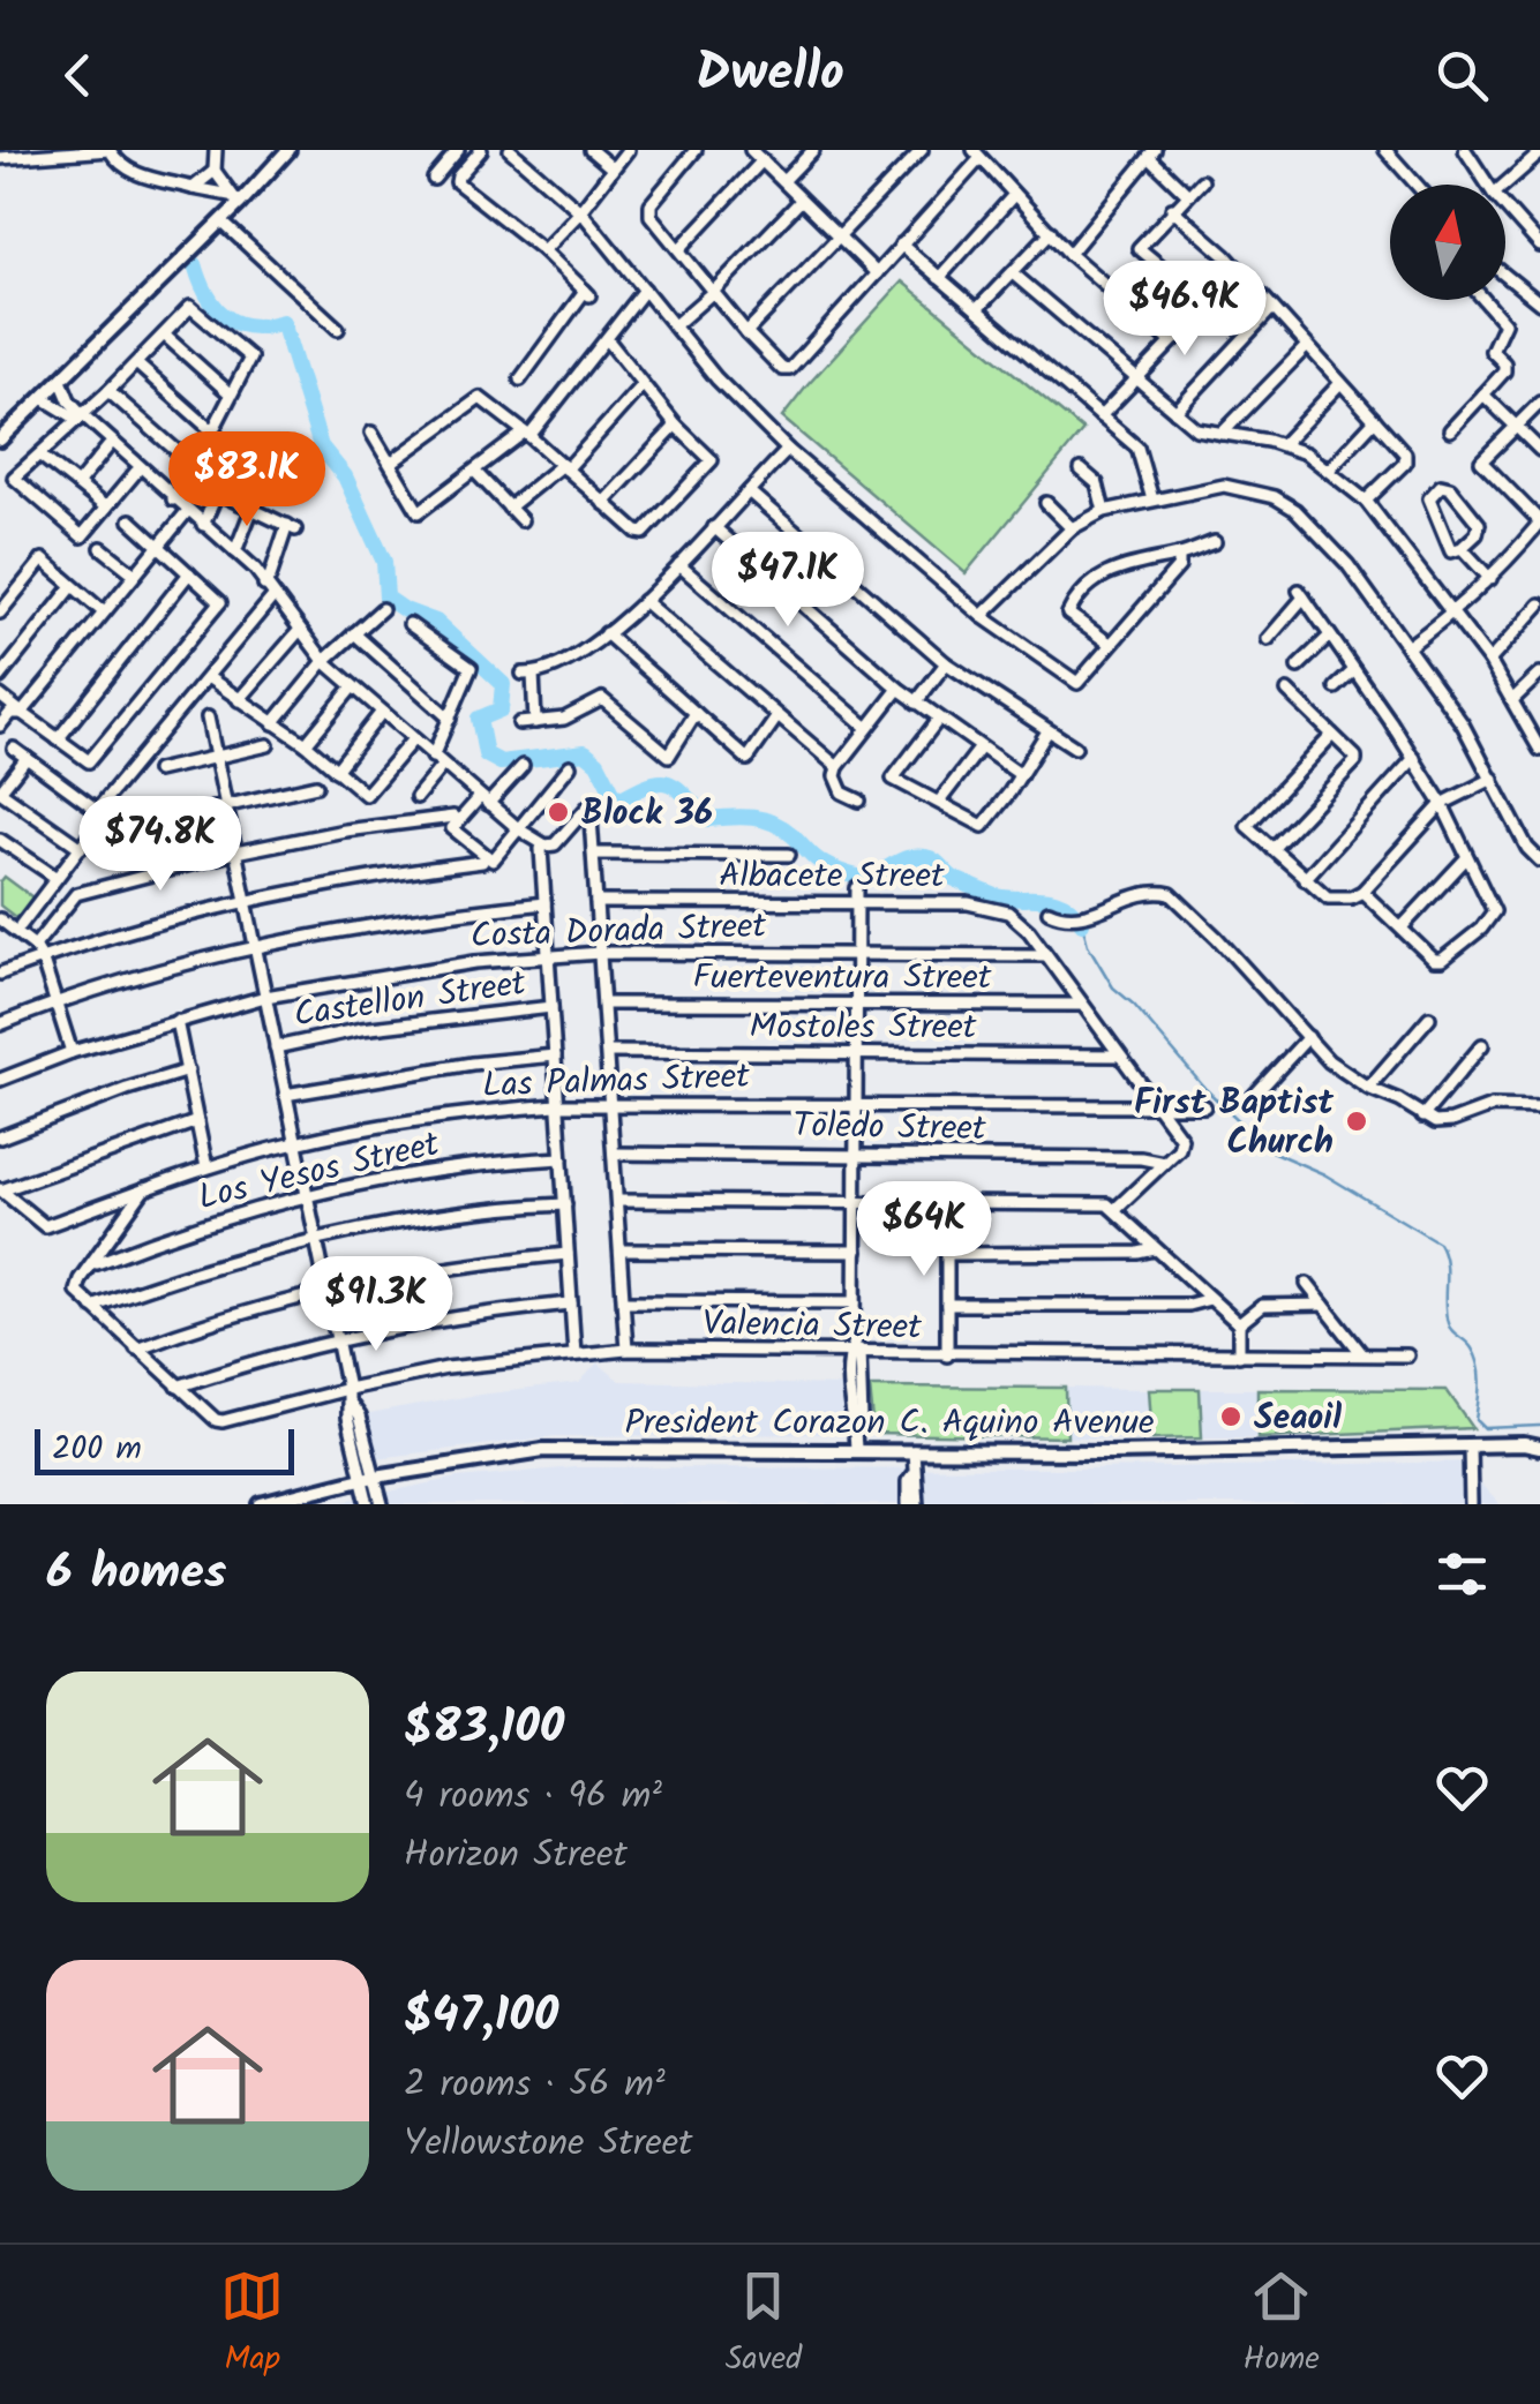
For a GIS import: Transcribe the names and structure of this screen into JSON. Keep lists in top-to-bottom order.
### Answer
{
  "streets": {
    "main road": ["President Corazon C. Aquino Avenue"],
    "street": [
      "Albacete Street",
      "Costa Dorada Street",
      "Fuerteventura Street",
      "Castellon Street",
      "Mostoles Street",
      "Las Palmas Street",
      "Toledo Street",
      "Los Yesos Street",
      "Valencia Street"
    ]
  },
  "crossings": [
    ["Albacete Street", "Costa Dorada Street"],
    ["Albacete Street", "Fuerteventura Street"],
    ["Albacete Street", "Mostoles Street"],
    ["Albacete Street", "Las Palmas Street"],
    ["Albacete Street", "Toledo Street"]
  ],
  "places": ["Block 36", "First Baptist Church", "Seaoil"],
  "scale_bar": "200 m",
  "north": "top",
  "page": {
    "header": "Dwello",
    "price": [
      "$46.9K",
      "$83.1K",
      "$47.1K",
      "$74.8K",
      "$64K",
      "$91.3K"
    ],
    "scale": "200 m",
    "heading": "6 homes",
    "list": [
      {
        "name": "$83,100",
        "note": "4 rooms · 96 m² · Horizon Street"
      },
      {
        "name": "$47,100",
        "note": "2 rooms · 56 m² · Yellowstone Street"
      }
    ],
    "tabs": ["Map", "Saved", "Home"]
  }
}
